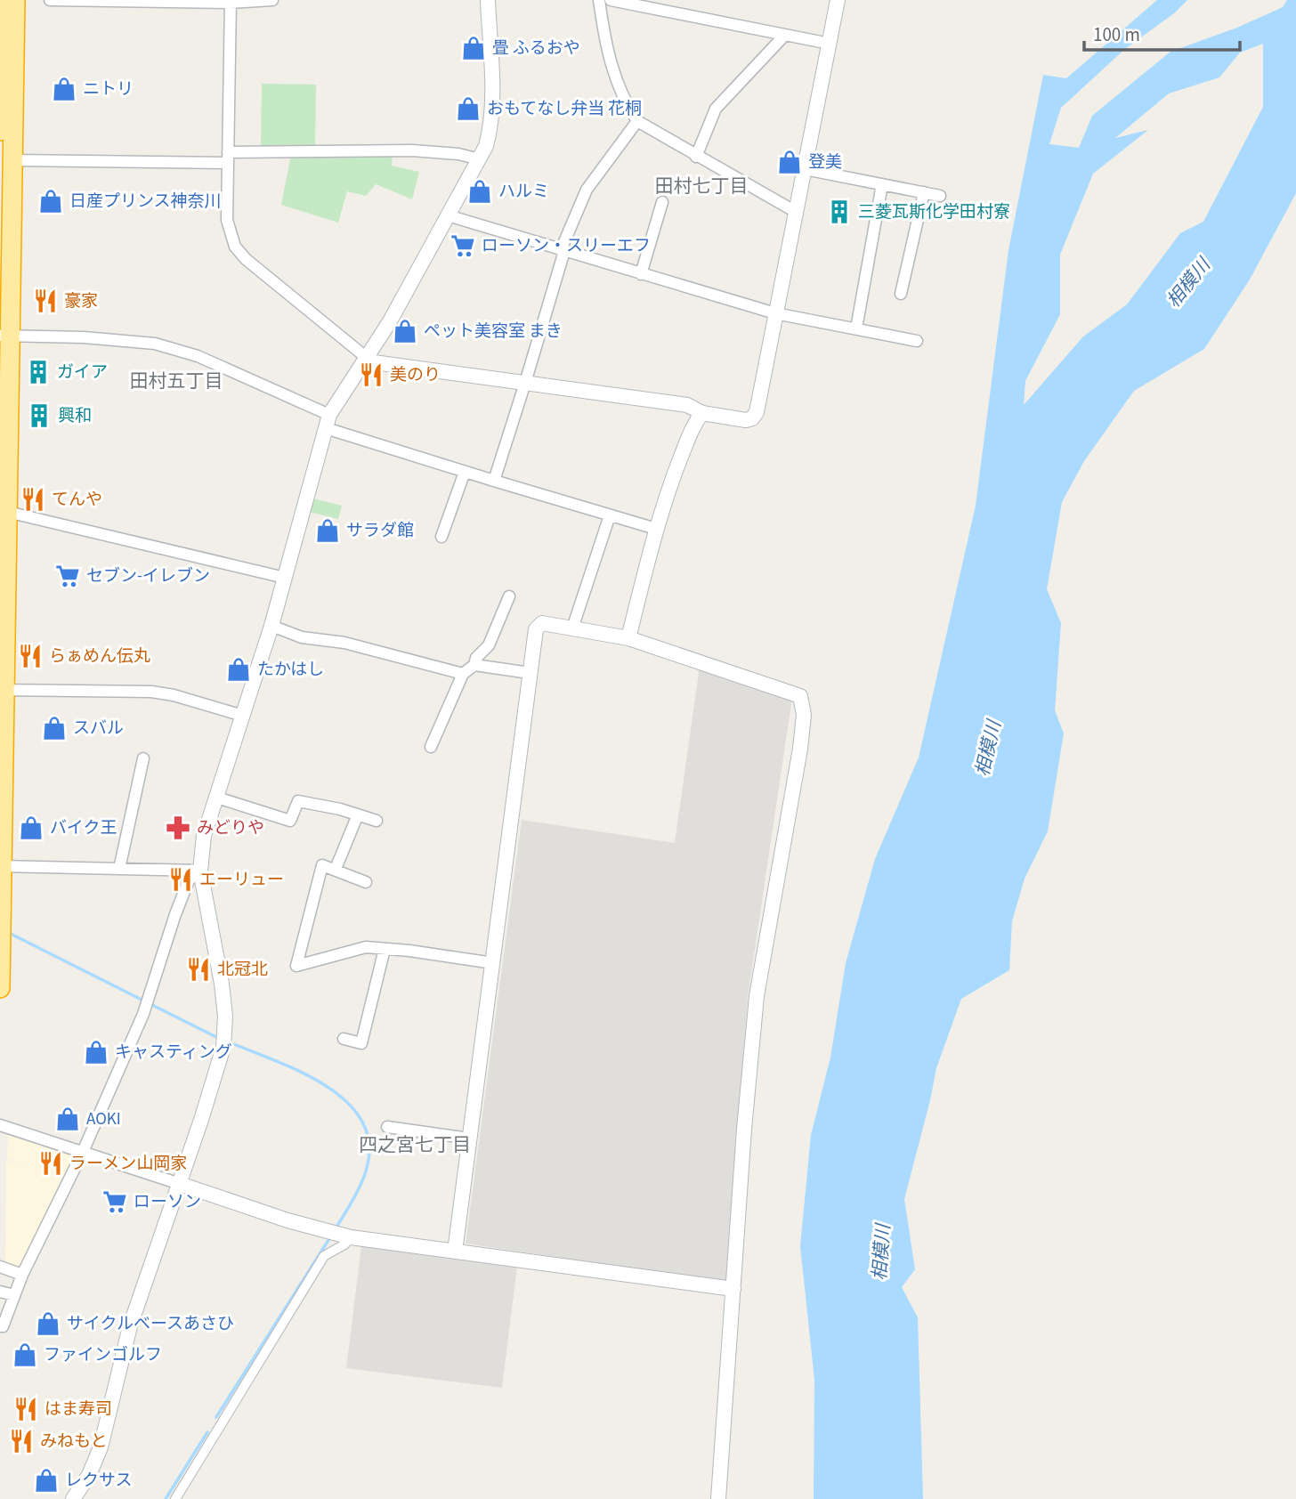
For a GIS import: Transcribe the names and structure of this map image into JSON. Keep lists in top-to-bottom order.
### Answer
{
  "districts": ["田村七丁目", "田村五丁目", "四之宮七丁目"],
  "water": ["相模川"],
  "places": {
    "shop": [
      "畳 ふるおや",
      "ニトリ",
      "おもてなし弁当 花桐",
      "登美",
      "ハルミ",
      "日産プリンス神奈川",
      "ペット美容室 まき",
      "サラダ館",
      "たかはし",
      "スバル",
      "バイク王",
      "キャスティング",
      "AOKI",
      "サイクルベースあさひ",
      "ファインゴルフ",
      "レクサス"
    ],
    "building": ["三菱瓦斯化学田村寮", "ガイア", "興和"],
    "supermarket": ["ローソン・スリーエフ", "セブン-イレブン", "ローソン"],
    "restaurant": [
      "豪家",
      "美のり",
      "てんや",
      "らぁめん伝丸",
      "エーリュー",
      "北冠北",
      "ラーメン山岡家",
      "はま寿司",
      "みねもと"
    ],
    "pharmacy": ["みどりや"]
  },
  "scale_bar": "100 m"
}
